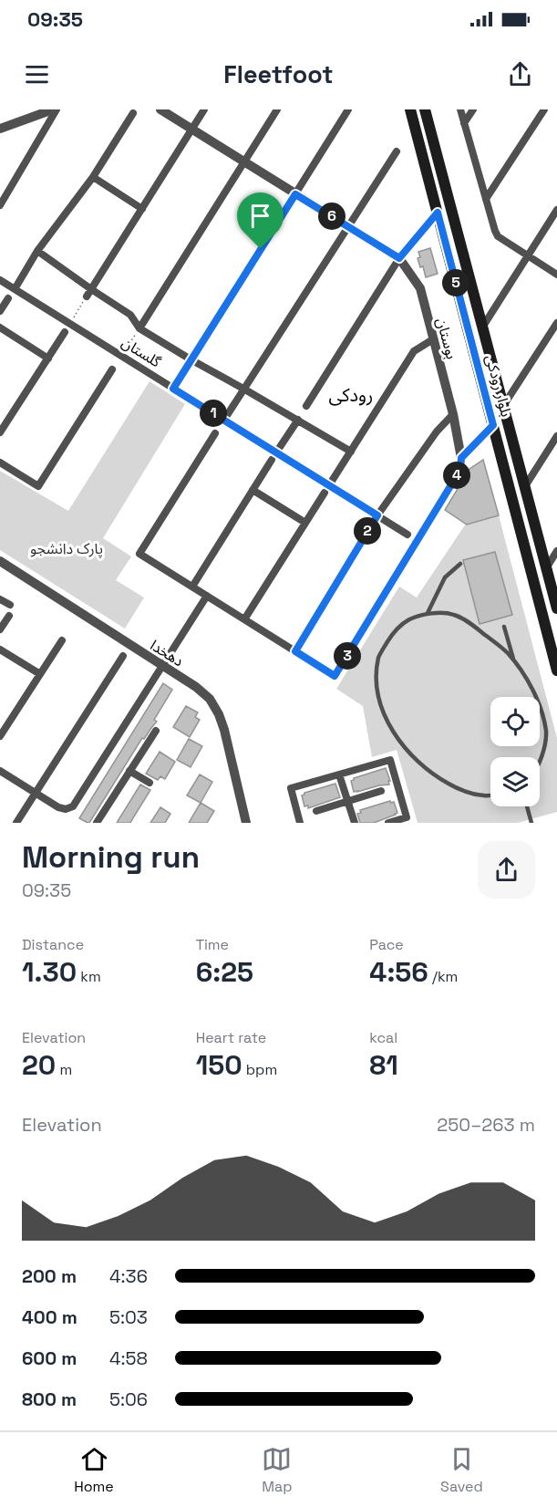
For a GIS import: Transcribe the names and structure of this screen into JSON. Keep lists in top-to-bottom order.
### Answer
{
  "streets": {
    "main road": ["بلوار رودکی"],
    "street": ["بوستان", "گلستان", "دهخدا"]
  },
  "districts": ["رودکی"],
  "parks": ["پارک دانشجو"],
  "page": {
    "status": "09:35",
    "header": "Fleetfoot",
    "pins": [
      "6",
      "5",
      "1",
      "4",
      "2",
      "3"
    ],
    "heading": ["Morning run", "09:35"],
    "stats": [
      ["Distance", "1.30 km"],
      ["Time", "6:25"],
      ["Pace", "4:56 /km"],
      ["Elevation", "20 m"],
      ["Heart rate", "150 bpm"],
      ["kcal", "81"]
    ],
    "chart": ["Elevation", "250–263 m"],
    "list": [
      {
        "name": "200 m",
        "note": "4:36"
      },
      {
        "name": "400 m",
        "note": "5:03"
      },
      {
        "name": "600 m",
        "note": "4:58"
      },
      {
        "name": "800 m",
        "note": "5:06"
      }
    ],
    "tabs": ["Home", "Map", "Saved"]
  }
}
